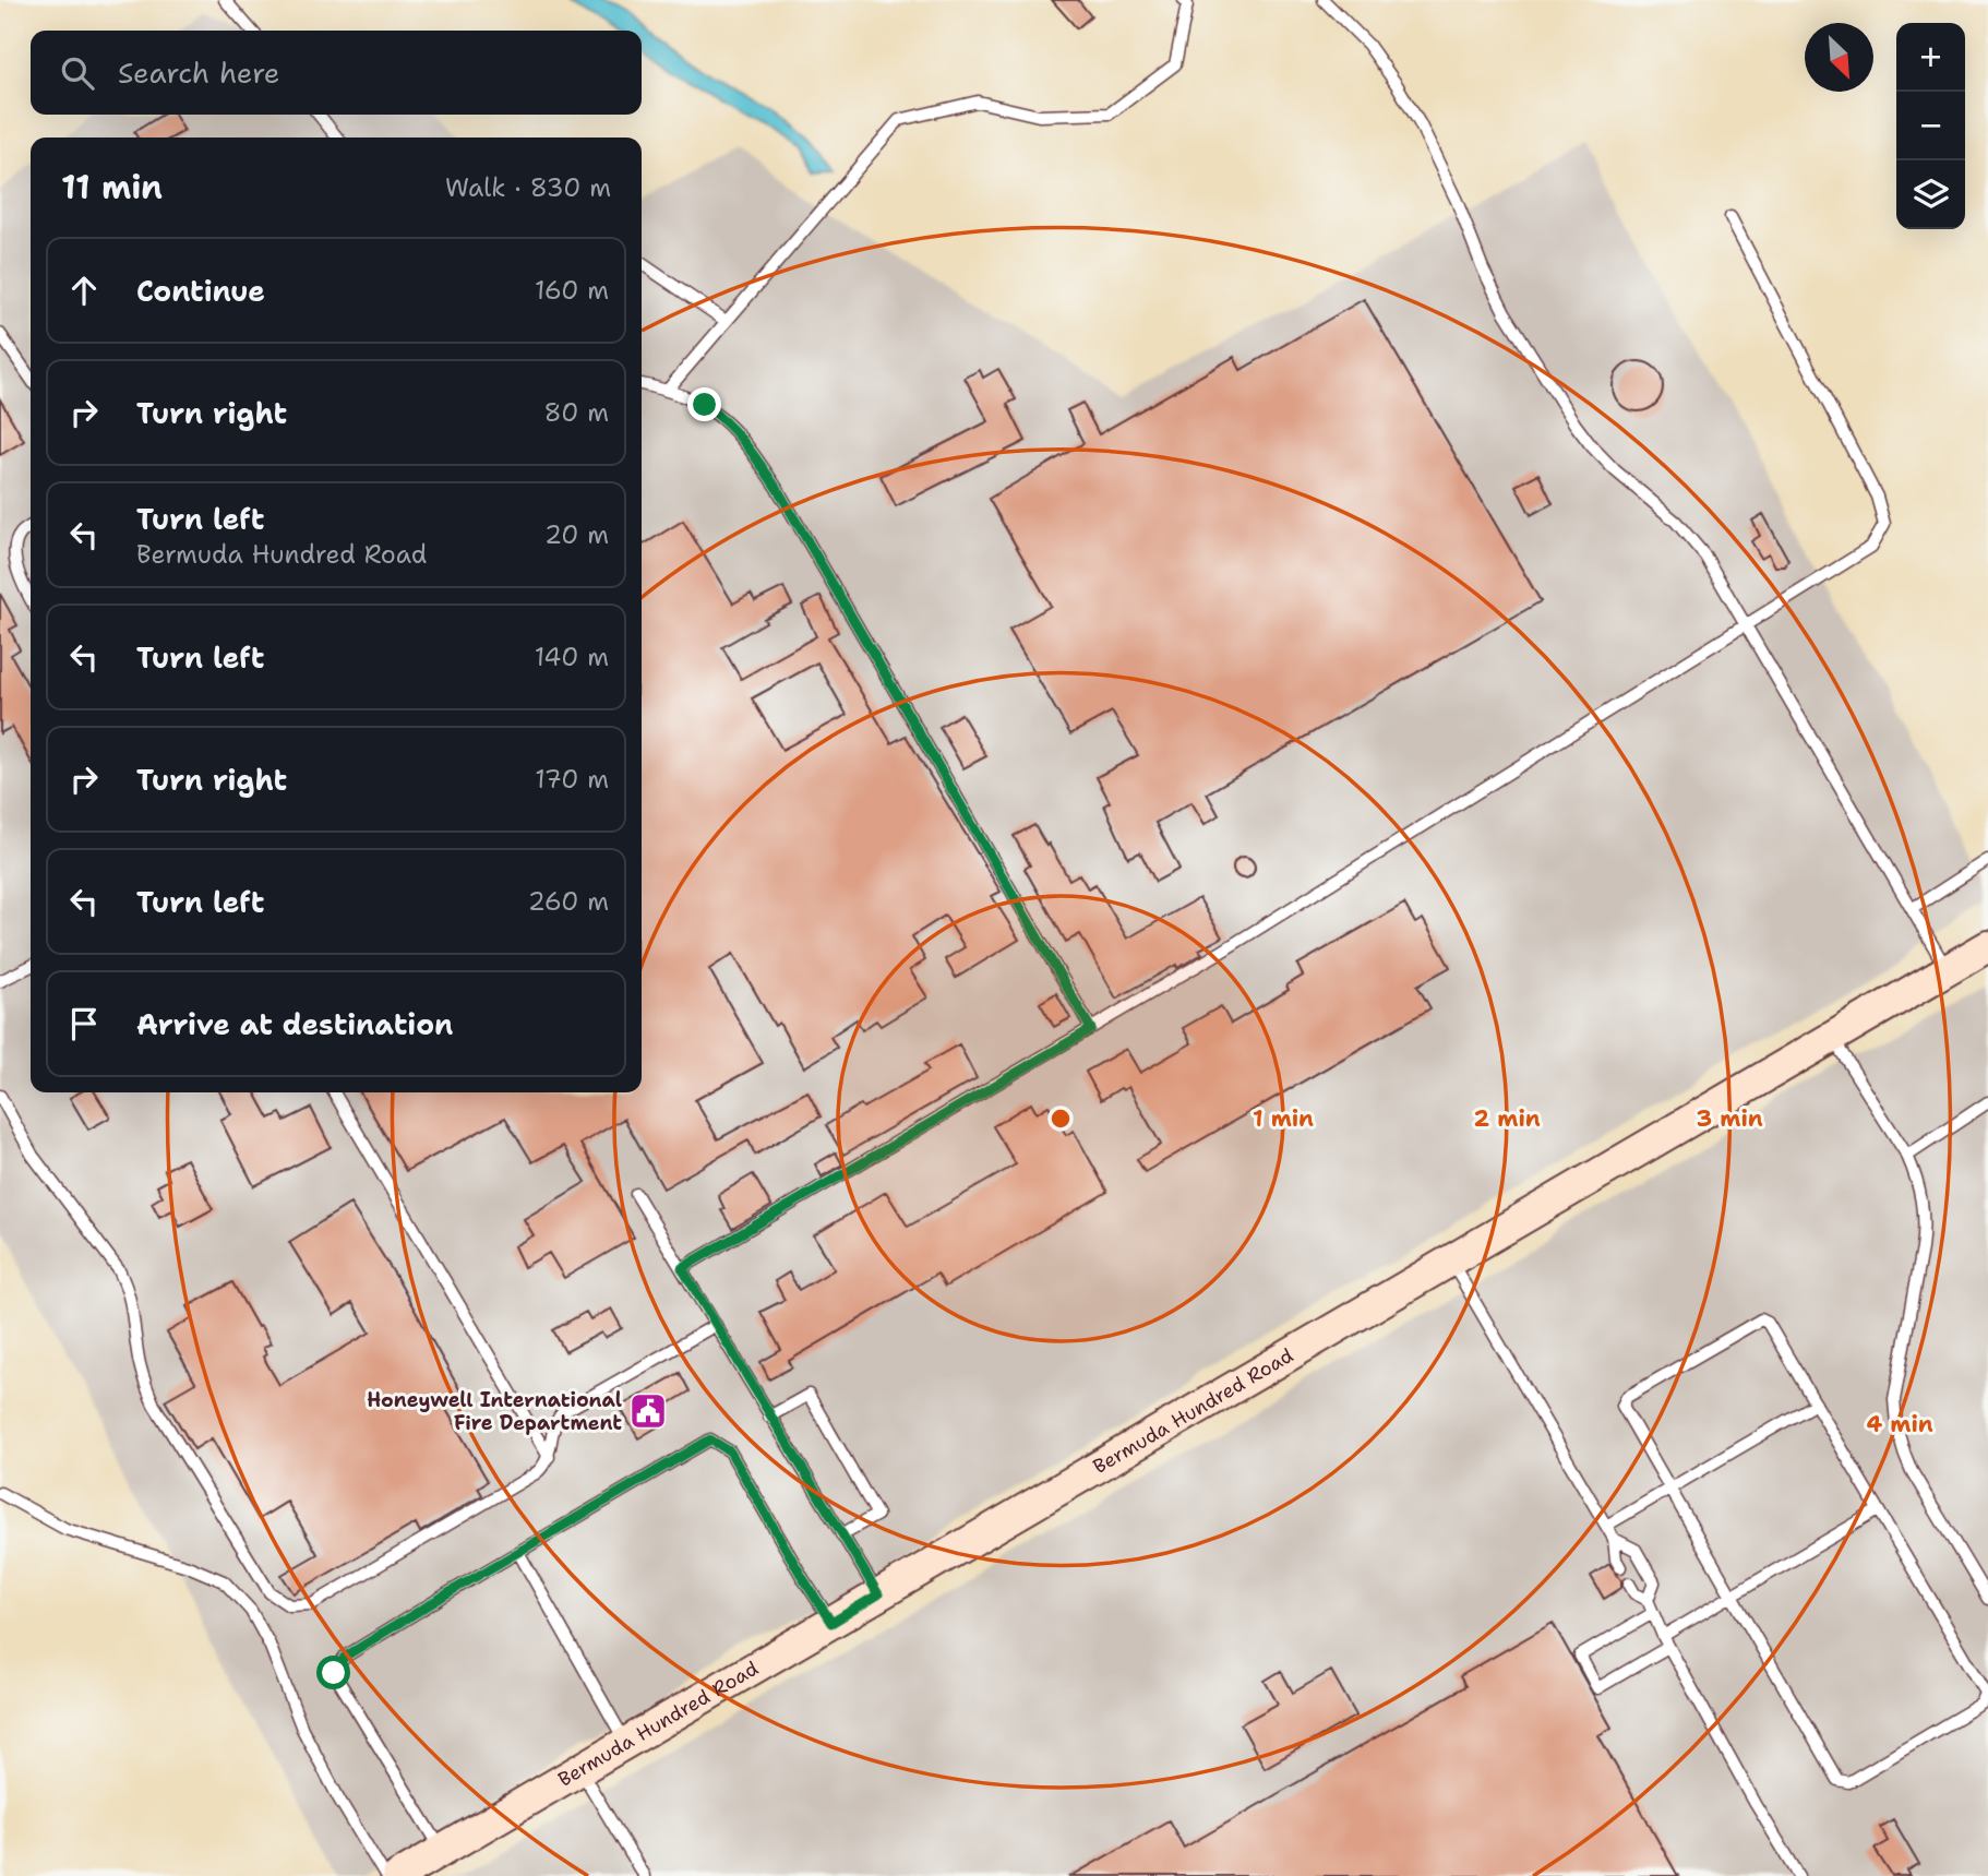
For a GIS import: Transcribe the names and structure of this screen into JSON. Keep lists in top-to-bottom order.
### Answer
{
  "streets": {
    "street": ["Bermuda Hundred Road"]
  },
  "places": {
    "public building": ["Honeywell International Fire Department"]
  },
  "north": "bottom right",
  "page": {
    "map_buttons": ["+", "−"],
    "search": "Search here",
    "heading": ["11 min", "Walk · 830 m"],
    "list": [
      ["Continue", "160 m"],
      ["Turn right", "80 m"],
      ["Turn left", "Bermuda Hundred Road", "20 m"],
      ["Turn left", "140 m"],
      ["Turn right", "170 m"],
      ["Turn left", "260 m"],
      "Arrive at destination"
    ]
  },
  "rings": [
    "1 min",
    "2 min",
    "3 min",
    "4 min"
  ]
}
